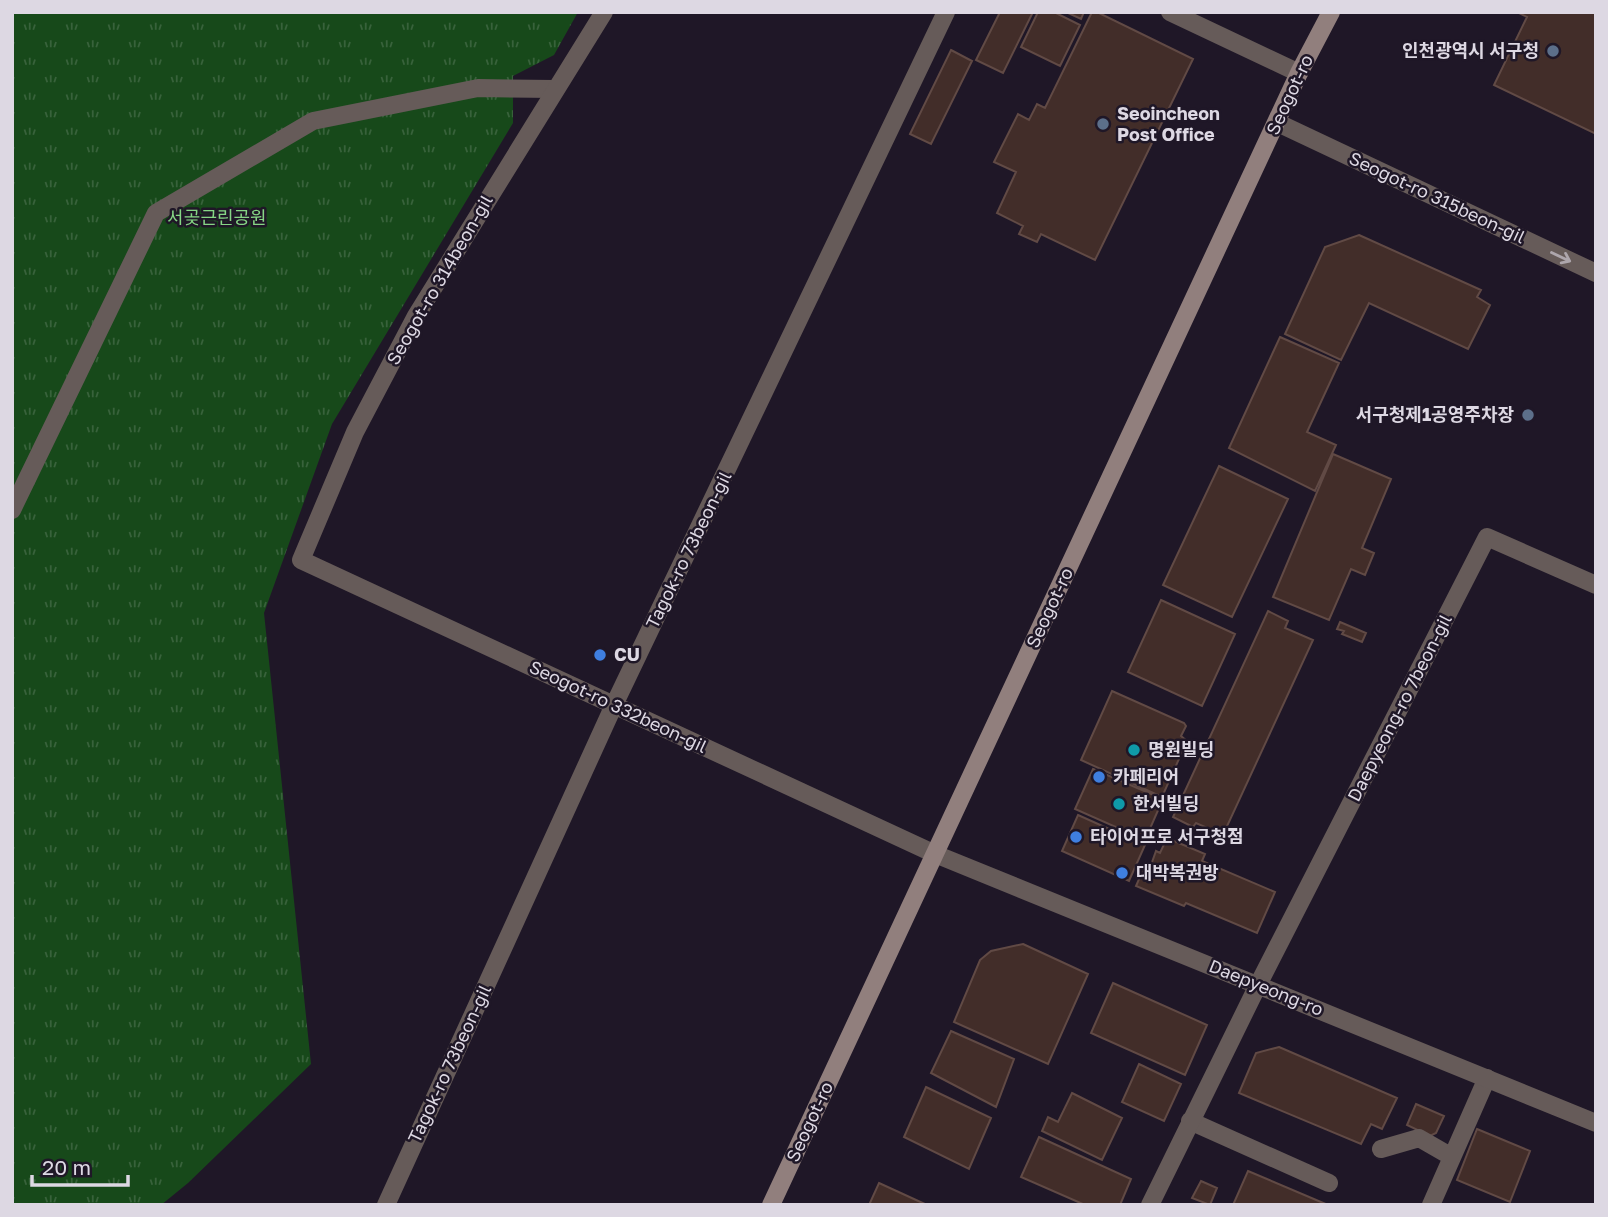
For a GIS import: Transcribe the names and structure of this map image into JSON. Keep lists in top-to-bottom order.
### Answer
{
  "streets": {
    "main road": ["Seogot-ro"],
    "street": [
      "Seogot-ro 315beon-gil",
      "Seogot-ro 314beon-gil",
      "Tagok-ro 73beon-gil",
      "Seogot-ro 332beon-gil",
      "Daepyeong-ro 7beon-gil",
      "Daepyeong-ro"
    ]
  },
  "crossings": [
    ["Seogot-ro", "Seogot-ro 315beon-gil"],
    ["Seogot-ro", "Seogot-ro 332beon-gil"],
    ["Seogot-ro", "Daepyeong-ro"],
    ["Seogot-ro 314beon-gil", "Seogot-ro 332beon-gil"],
    ["Tagok-ro 73beon-gil", "Seogot-ro 332beon-gil"],
    ["Seogot-ro 332beon-gil", "Daepyeong-ro"],
    ["Daepyeong-ro 7beon-gil", "Daepyeong-ro"]
  ],
  "one_way": ["Seogot-ro 315beon-gil"],
  "parks": ["서곶근린공원"],
  "places": [
    "인천광역시 서구청",
    "Seoincheon Post Office",
    "서구청제1공영주차장",
    "CU",
    "명원빌딩",
    "카페리어",
    "한서빌딩",
    "타이어프로 서구청점",
    "대박복권방"
  ],
  "scale_bar": "20 m"
}
